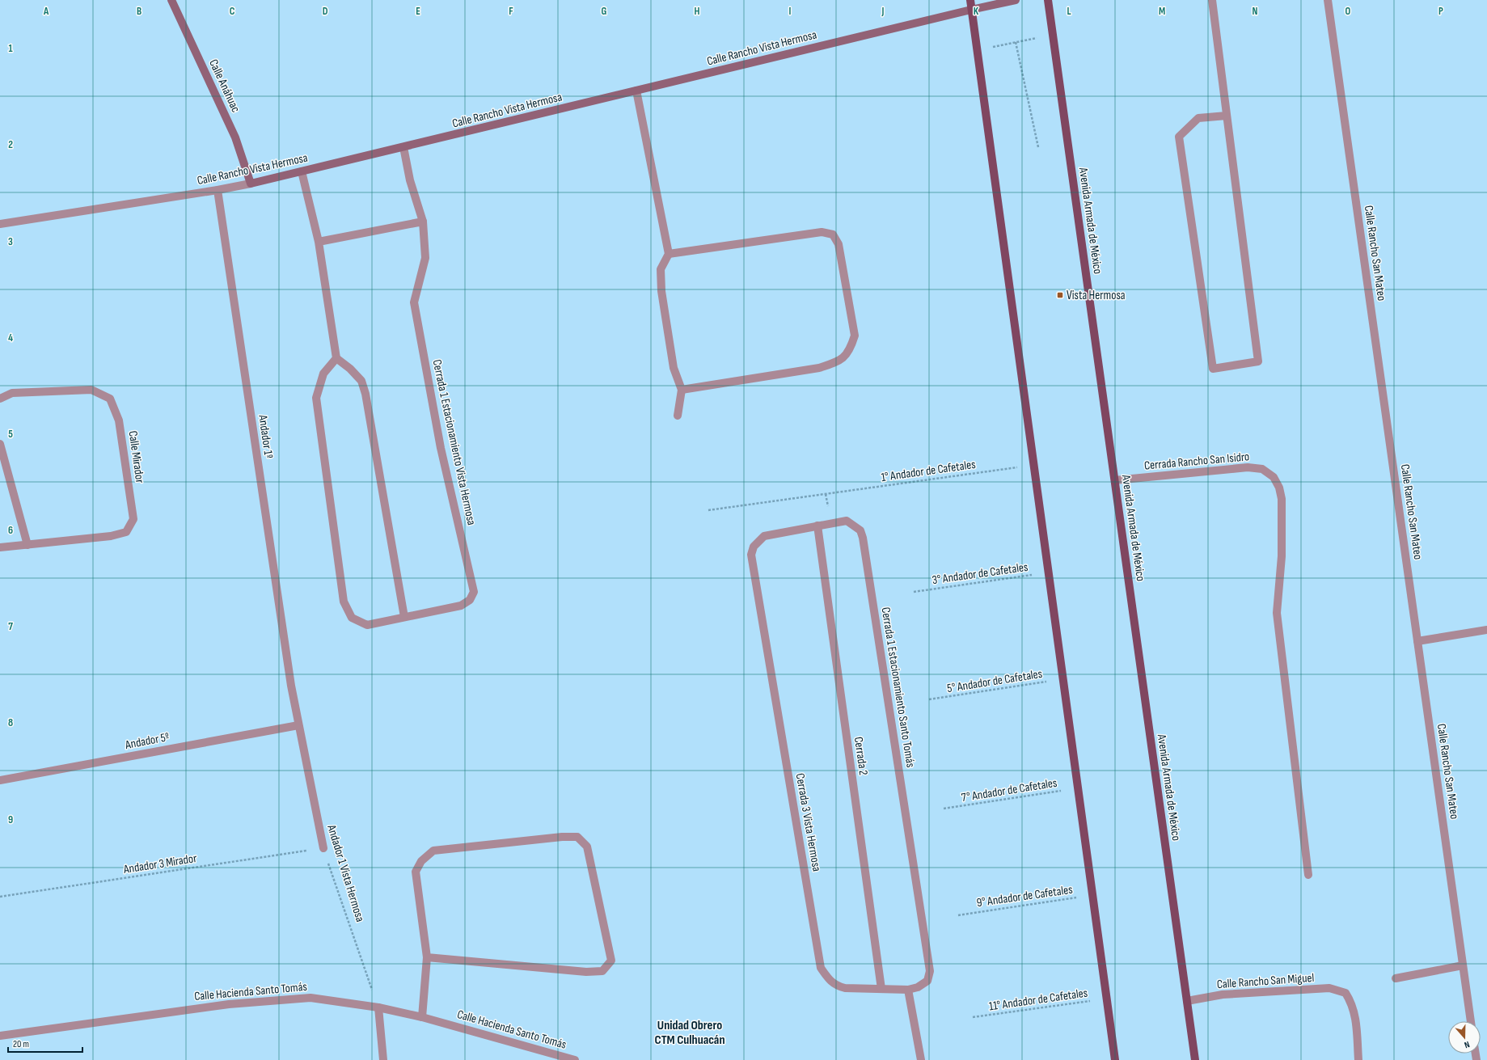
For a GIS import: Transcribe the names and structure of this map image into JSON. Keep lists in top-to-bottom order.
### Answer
{
  "streets": {
    "main road": ["Avenida Armada de México"],
    "street": [
      "Calle Rancho Vista Hermosa",
      "Calle Anáhuac",
      "Calle Rancho San Mateo",
      "Andador 1º",
      "Cerrada 1 Estacionamiento Vista Hermosa",
      "Calle Mirador",
      "Cerrada Rancho San Isidro",
      "Cerrada 1 Estacionamiento Santo Tomás",
      "Andador 5º",
      "Cerrada 2",
      "Cerrada 3 Vista Hermosa",
      "Andador 1 Vista Hermosa",
      "Calle Rancho San Miguel",
      "Calle Hacienda Santo Tomás"
    ],
    "path": [
      "1° Andador de Cafetales",
      "3° Andador de Cafetales",
      "5° Andador de Cafetales",
      "7° Andador de Cafetales",
      "Andador 3 Mirador",
      "9° Andador de Cafetales",
      "11° Andador de Cafetales"
    ]
  },
  "crossings": [
    ["Calle Rancho Vista Hermosa", "Calle Anáhuac"],
    ["Calle Rancho Vista Hermosa", "Andador 1º"],
    ["Calle Rancho Vista Hermosa", "Cerrada 1 Estacionamiento Vista Hermosa"],
    ["Avenida Armada de México", "Cerrada Rancho San Isidro"],
    ["Avenida Armada de México", "Calle Rancho San Miguel"],
    ["Andador 1º", "Andador 1 Vista Hermosa"],
    ["Cerrada 1 Estacionamiento Santo Tomás", "Cerrada 2"],
    ["Cerrada 1 Estacionamiento Santo Tomás", "Cerrada 3 Vista Hermosa"],
    ["Andador 5º", "Andador 1 Vista Hermosa"],
    ["Cerrada 2", "Cerrada 3 Vista Hermosa"],
    ["Andador 3 Mirador", "Andador 1 Vista Hermosa"],
    ["Andador 1 Vista Hermosa", "Calle Hacienda Santo Tomás"]
  ],
  "districts": ["Unidad Obrero CTM Culhuacán"],
  "places": {
    "transit": ["Vista Hermosa"]
  },
  "scale_bar": "20 m",
  "north": "bottom",
  "grid": {
    "columns": [
      "A",
      "B",
      "C",
      "D",
      "E",
      "F",
      "G",
      "H",
      "I",
      "J",
      "K",
      "L",
      "M",
      "N",
      "O",
      "P"
    ],
    "rows": [
      "1",
      "2",
      "3",
      "4",
      "5",
      "6",
      "7",
      "8",
      "9"
    ]
  }
}
